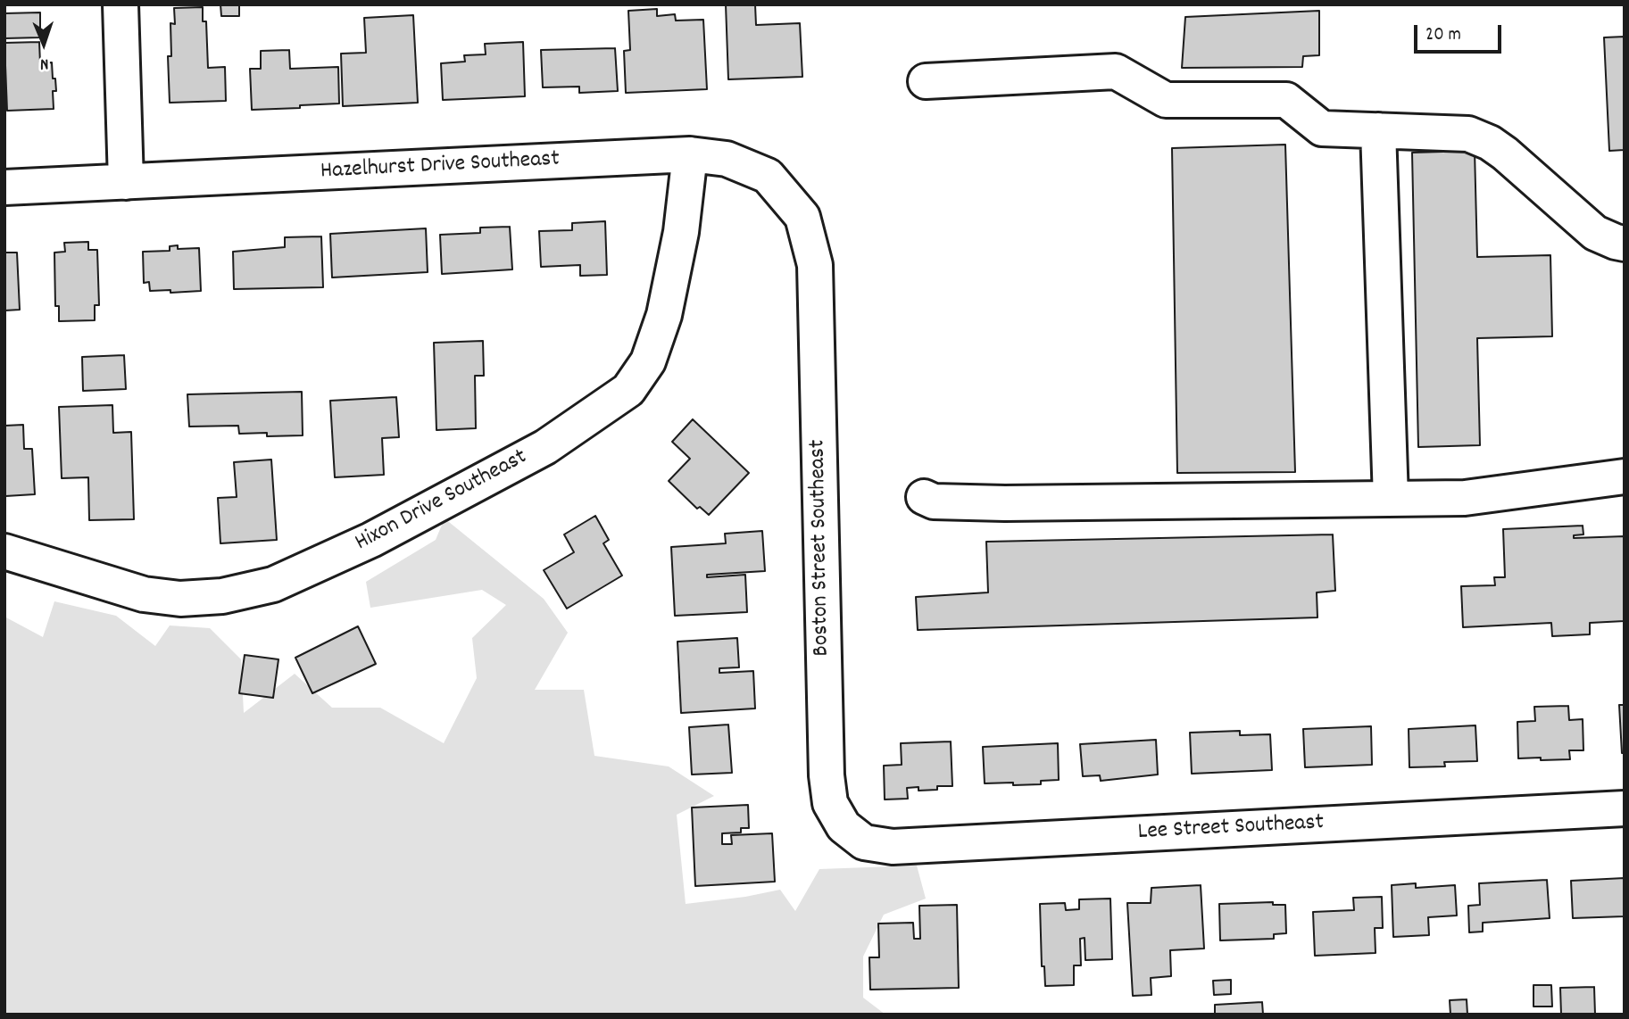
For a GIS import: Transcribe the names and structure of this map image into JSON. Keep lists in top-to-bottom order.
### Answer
{
  "streets": {
    "street": [
      "Hazelhurst Drive Southeast",
      "Hixon Drive Southeast",
      "Boston Street Southeast",
      "Lee Street Southeast"
    ]
  },
  "crossings": [
    ["Hazelhurst Drive Southeast", "Hixon Drive Southeast"],
    ["Hazelhurst Drive Southeast", "Boston Street Southeast"],
    ["Boston Street Southeast", "Lee Street Southeast"]
  ],
  "scale_bar": "20 m",
  "north": "bottom"
}
